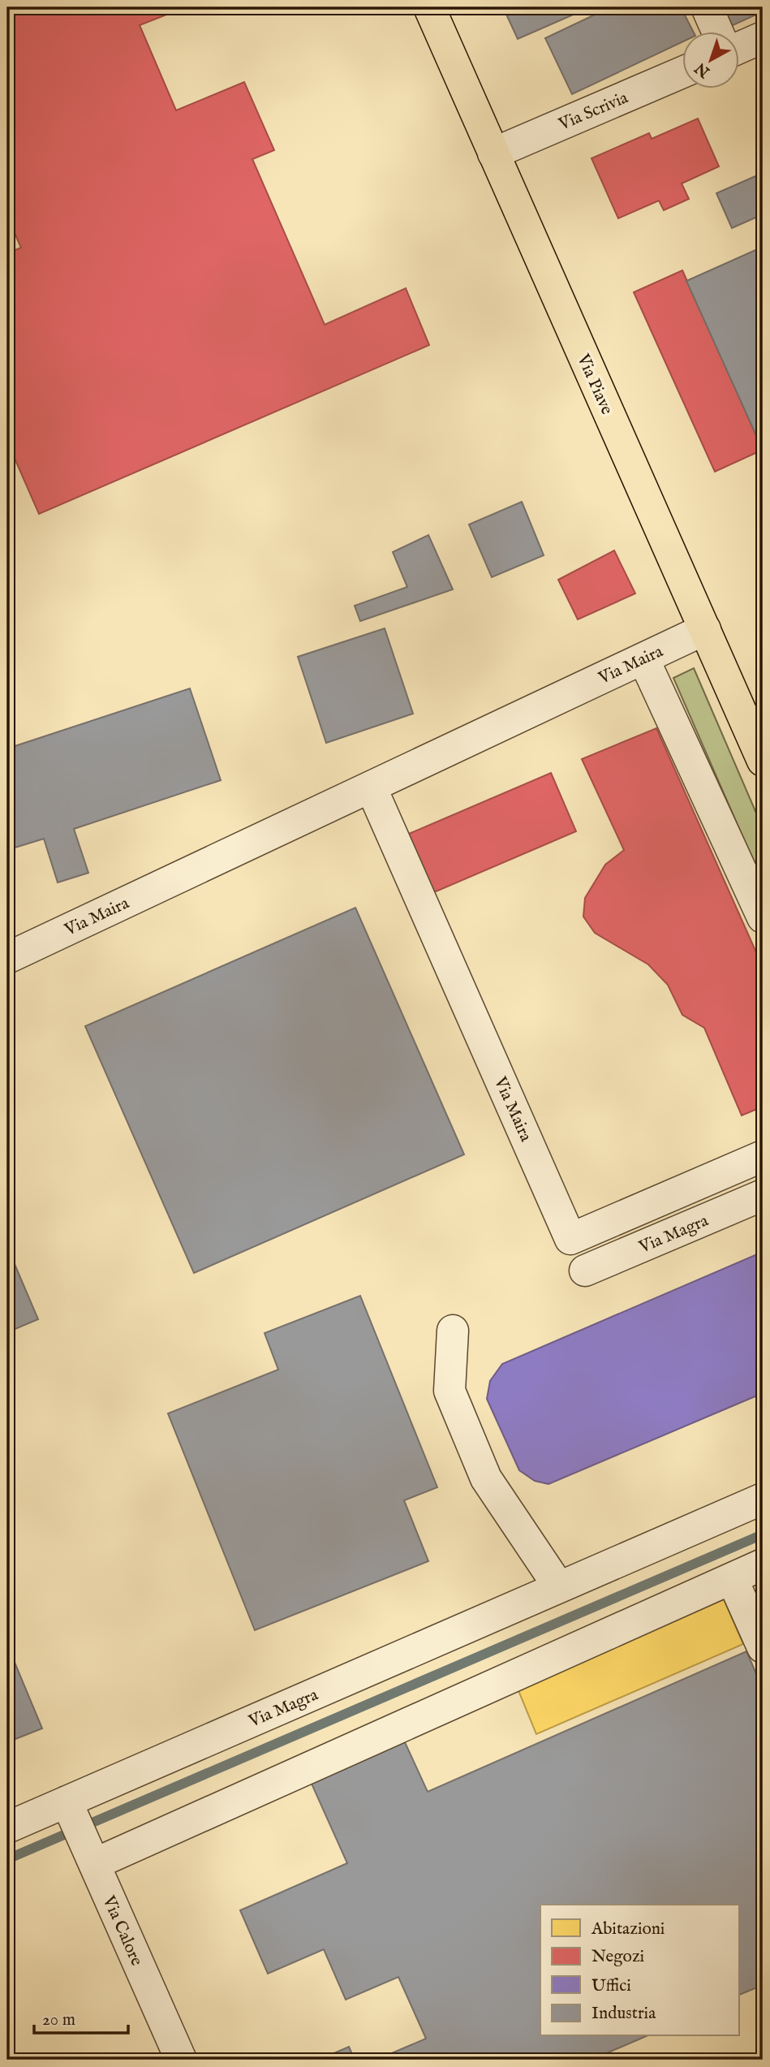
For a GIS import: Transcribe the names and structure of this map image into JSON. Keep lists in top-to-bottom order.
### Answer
{
  "streets": {
    "main road": ["Via Piave"],
    "street": [
      "Via Scrivia",
      "Via Maira",
      "Via Magra",
      "Via Calore"
    ]
  },
  "crossings": [
    ["Via Scrivia", "Via Piave"],
    ["Via Piave", "Via Maira"],
    ["Via Magra", "Via Calore"]
  ],
  "legend": [
    "Abitazioni",
    "Negozi",
    "Uffici",
    "Industria"
  ],
  "scale_bar": "20 m",
  "north": "bottom left"
}
